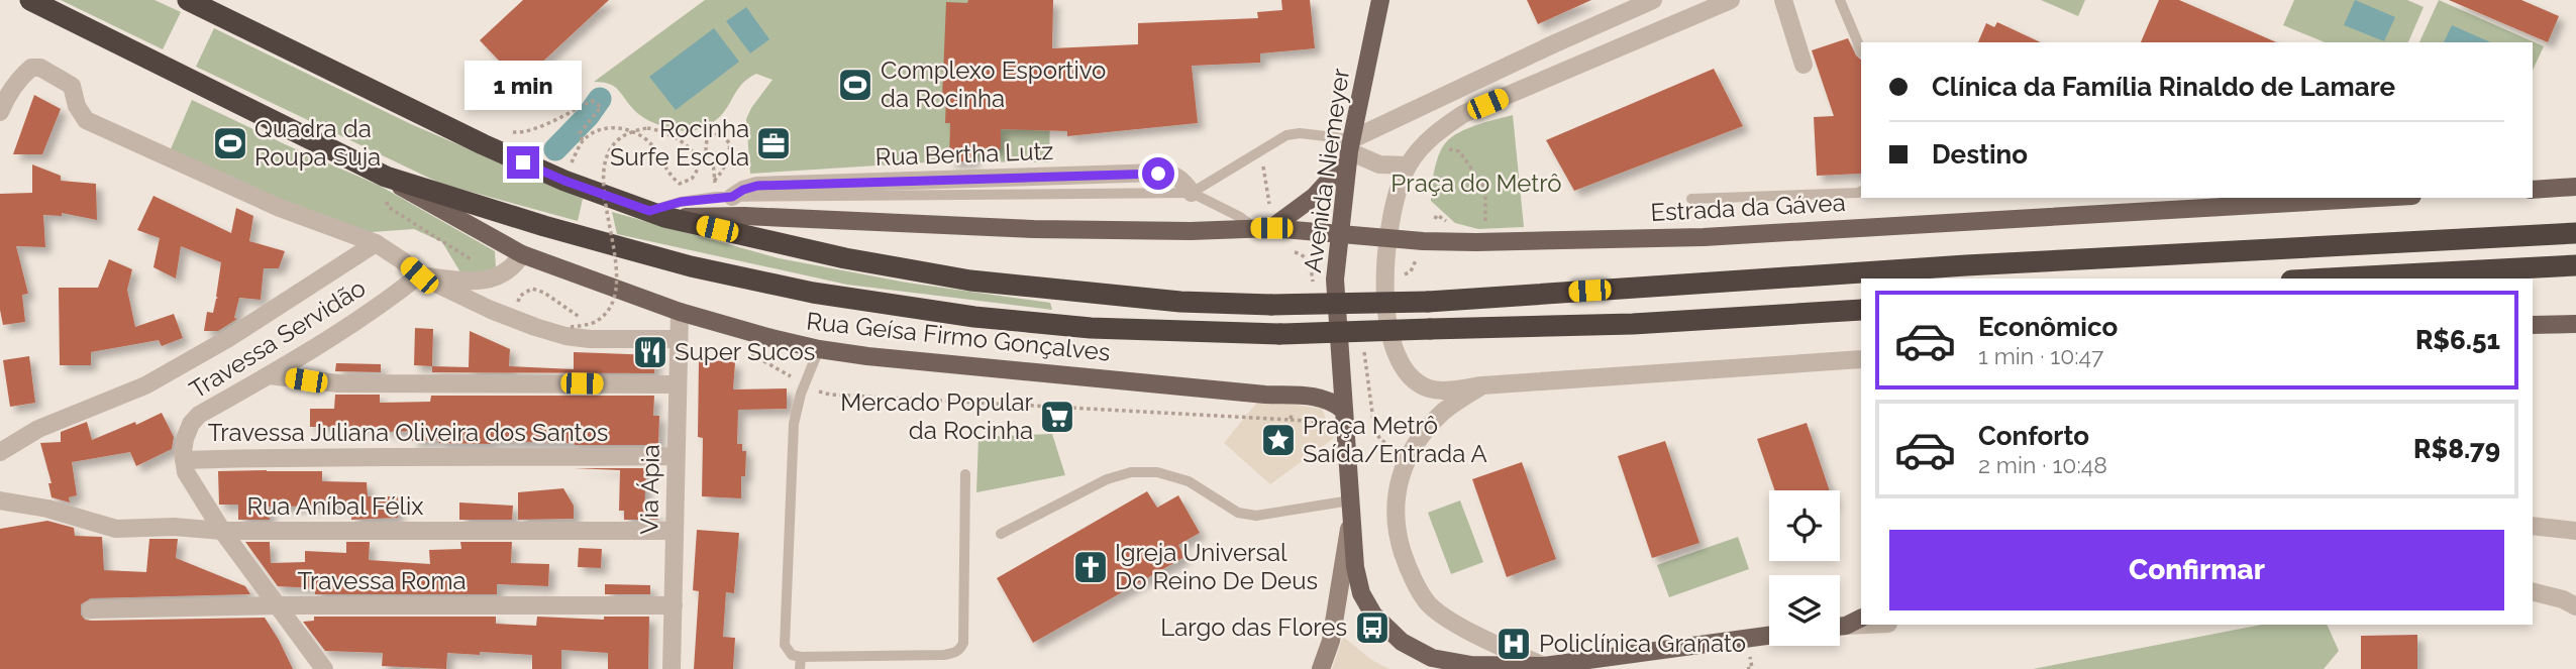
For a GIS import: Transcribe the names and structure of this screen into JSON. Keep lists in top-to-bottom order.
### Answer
{
  "streets": {
    "main road": ["Avenida Niemeyer", "Estrada da Gávea", "Rua Geísa Firmo Gonçalves"],
    "street": [
      "Rua Bertha Lutz",
      "Travessa Servidão",
      "Travessa Juliana Oliveira dos Santos",
      "Via Ápia",
      "Rua Aníbal Félix",
      "Travessa Roma"
    ]
  },
  "crossings": [
    ["Avenida Niemeyer", "Estrada da Gávea"],
    ["Avenida Niemeyer", "Rua Geísa Firmo Gonçalves"],
    ["Rua Geísa Firmo Gonçalves", "Via Ápia"],
    ["Travessa Servidão", "Travessa Juliana Oliveira dos Santos"],
    ["Travessa Juliana Oliveira dos Santos", "Via Ápia"],
    ["Via Ápia", "Rua Aníbal Félix"],
    ["Via Ápia", "Travessa Roma"]
  ],
  "parks": ["Praça do Metrô"],
  "places": {
    "sports": ["Complexo Esportivo da Rocinha", "Quadra da Roupa Suja"],
    "office": ["Rocinha Surfe Escola"],
    "restaurant": ["Super Sucos"],
    "supermarket": ["Mercado Popular da Rocinha"],
    "place": ["Praça Metrô Saída/Entrada A"],
    "church": ["Igreja Universal Do Reino De Deus"],
    "bus stop": ["Largo das Flores"],
    "hospital": ["Policlínica Granato"]
  },
  "page": {
    "banner": ["Clínica da Família Rinaldo de Lamare", "Destino"],
    "bubble": "1 min",
    "list": [
      {
        "name": "Econômico",
        "note": "1 min · 10:47",
        "value": "R$6.51"
      },
      {
        "name": "Conforto",
        "note": "2 min · 10:48",
        "value": "R$8.79"
      }
    ],
    "buttons": "Confirmar"
  }
}
